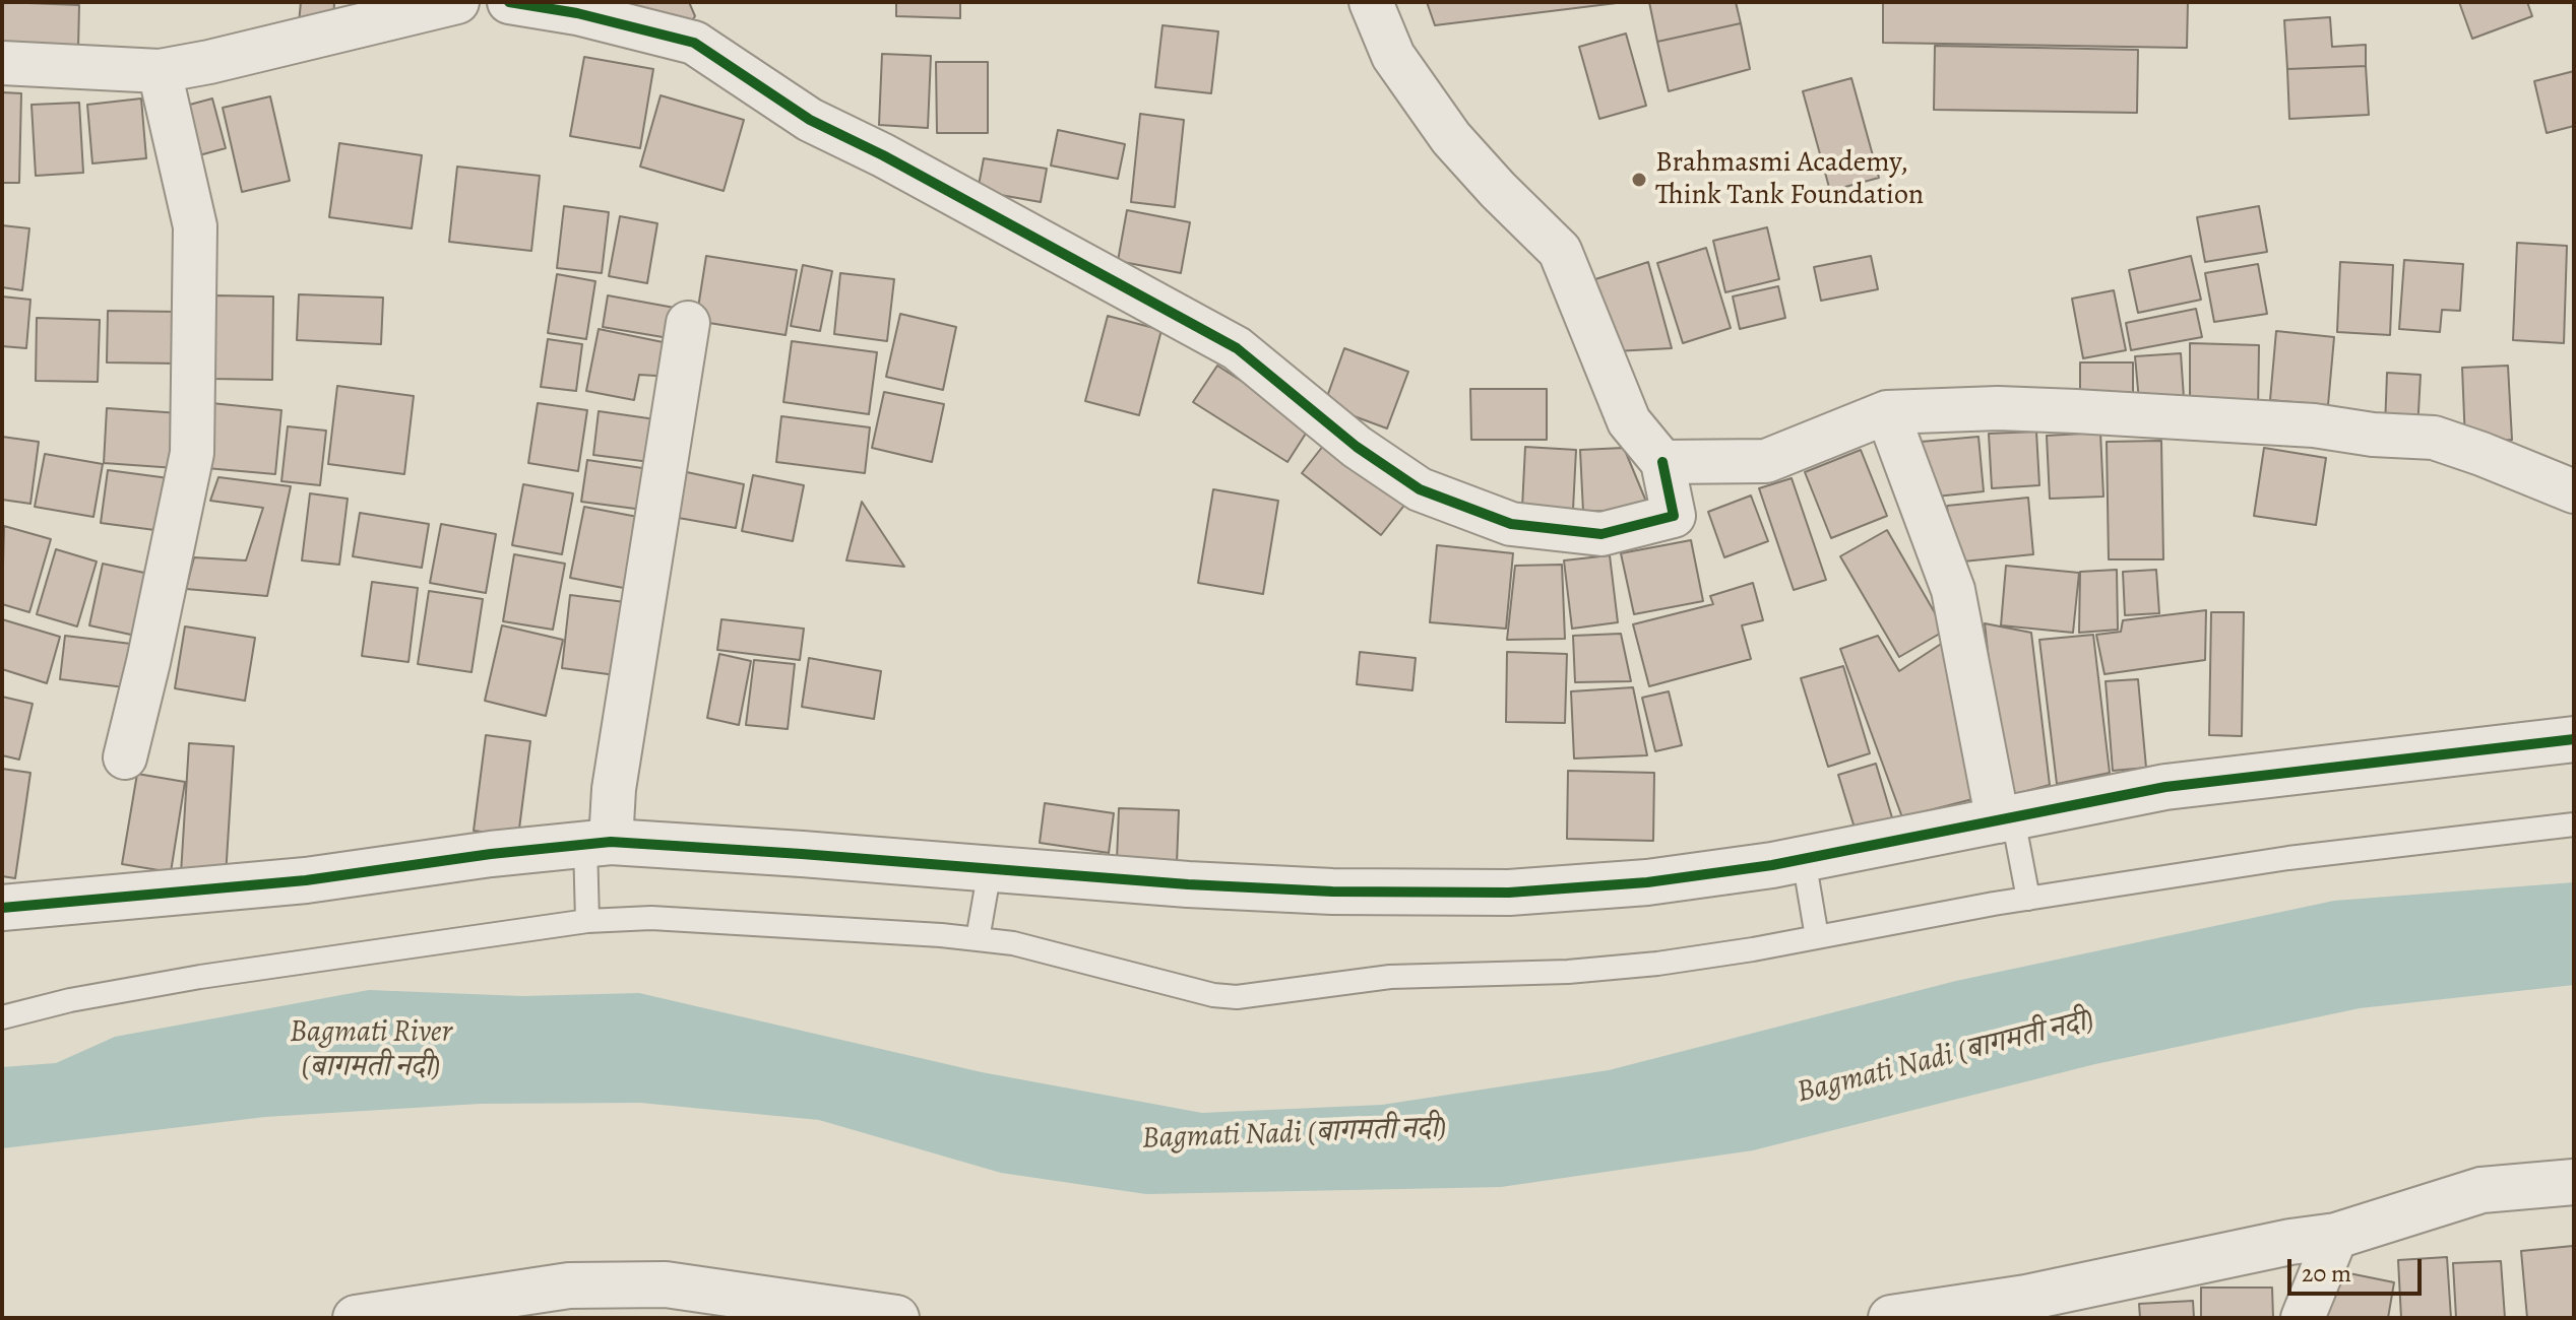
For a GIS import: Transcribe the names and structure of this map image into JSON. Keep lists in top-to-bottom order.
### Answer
{
  "water": ["Bagmati River (बागमती नदी)", "Bagmati Nadi (बागमती नदी)"],
  "places": ["Brahmasmi Academy, Think Tank Foundation"],
  "scale_bar": "20 m"
}
